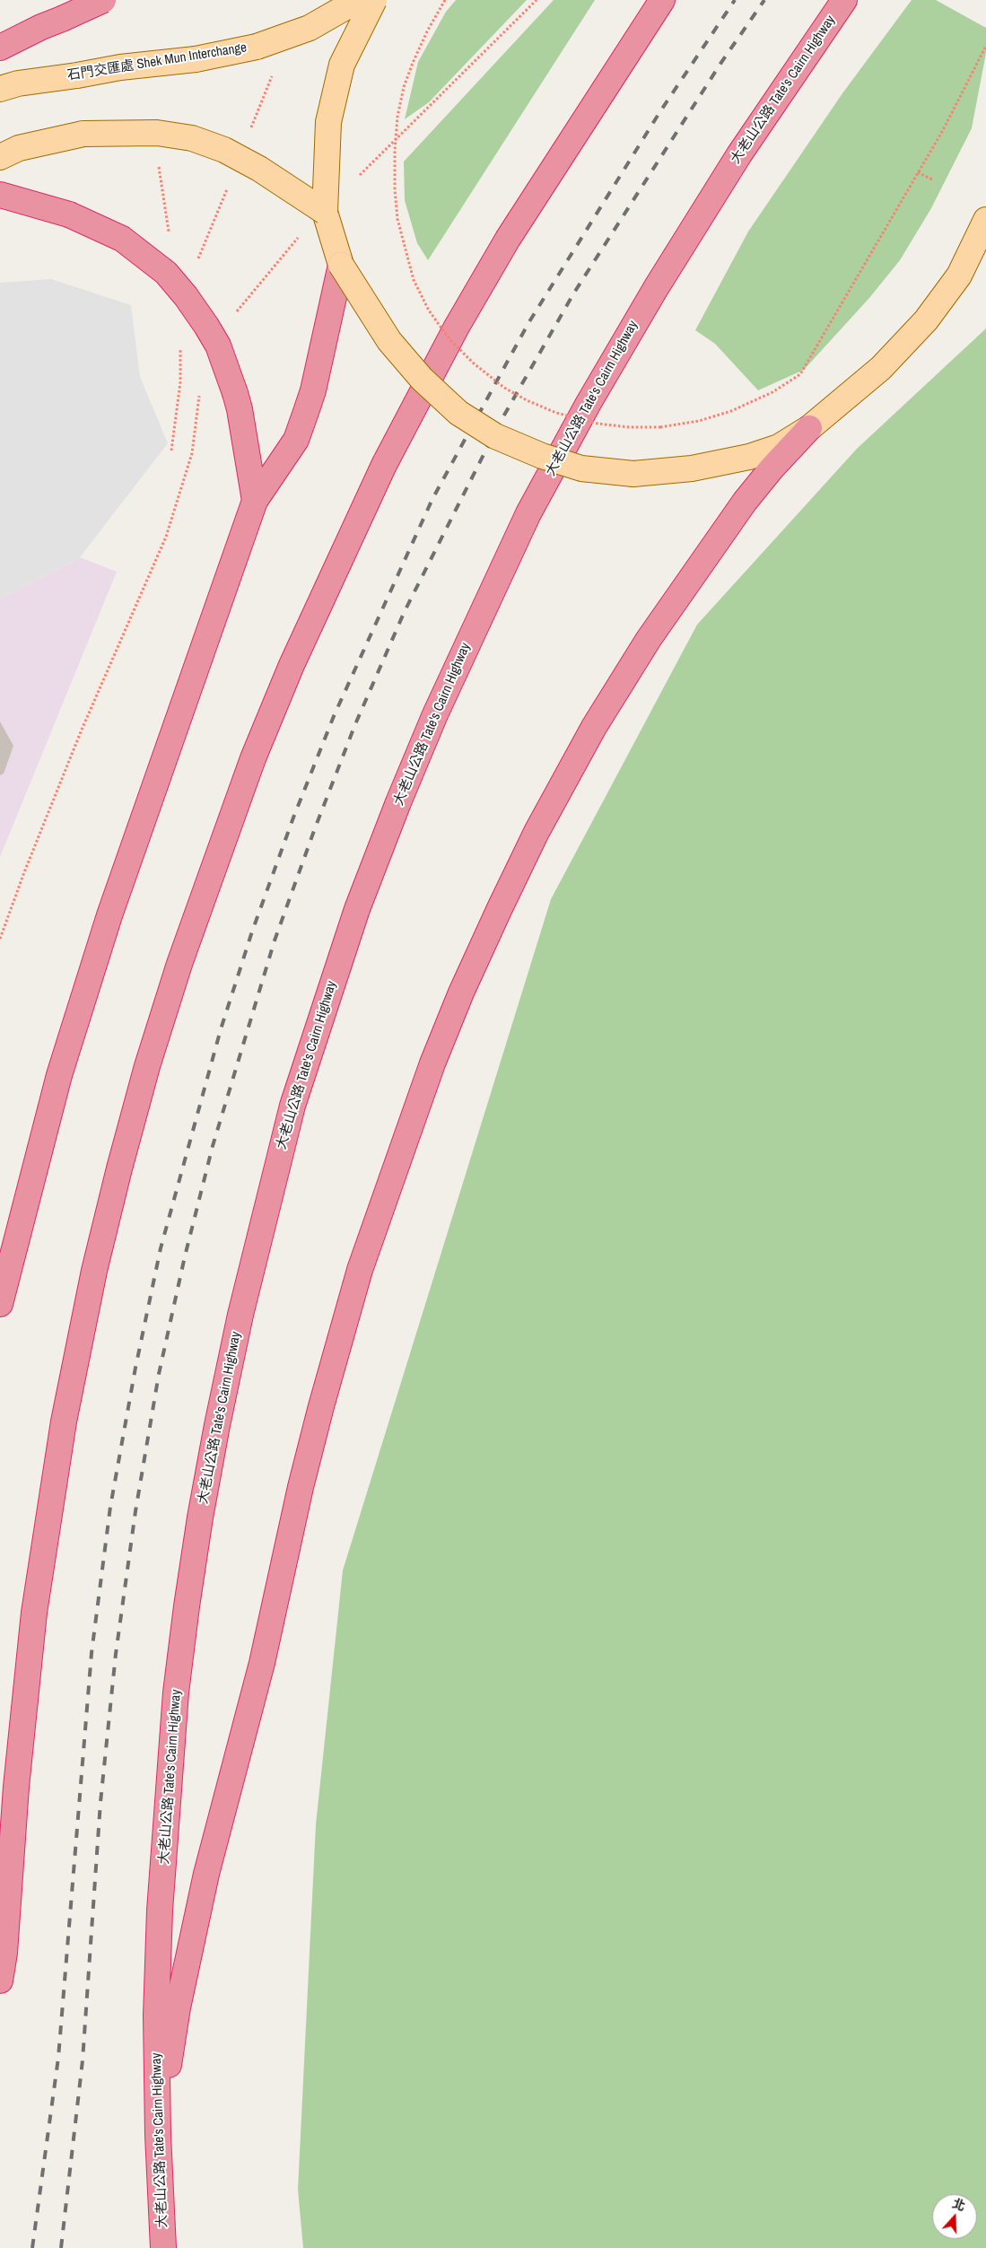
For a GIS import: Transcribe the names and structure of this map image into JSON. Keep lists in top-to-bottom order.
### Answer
{
  "streets": {
    "highway": ["大老山公路 Tate's Cairn Highway"],
    "main road": ["石門交匯處 Shek Mun Interchange"]
  },
  "north": "top"
}
